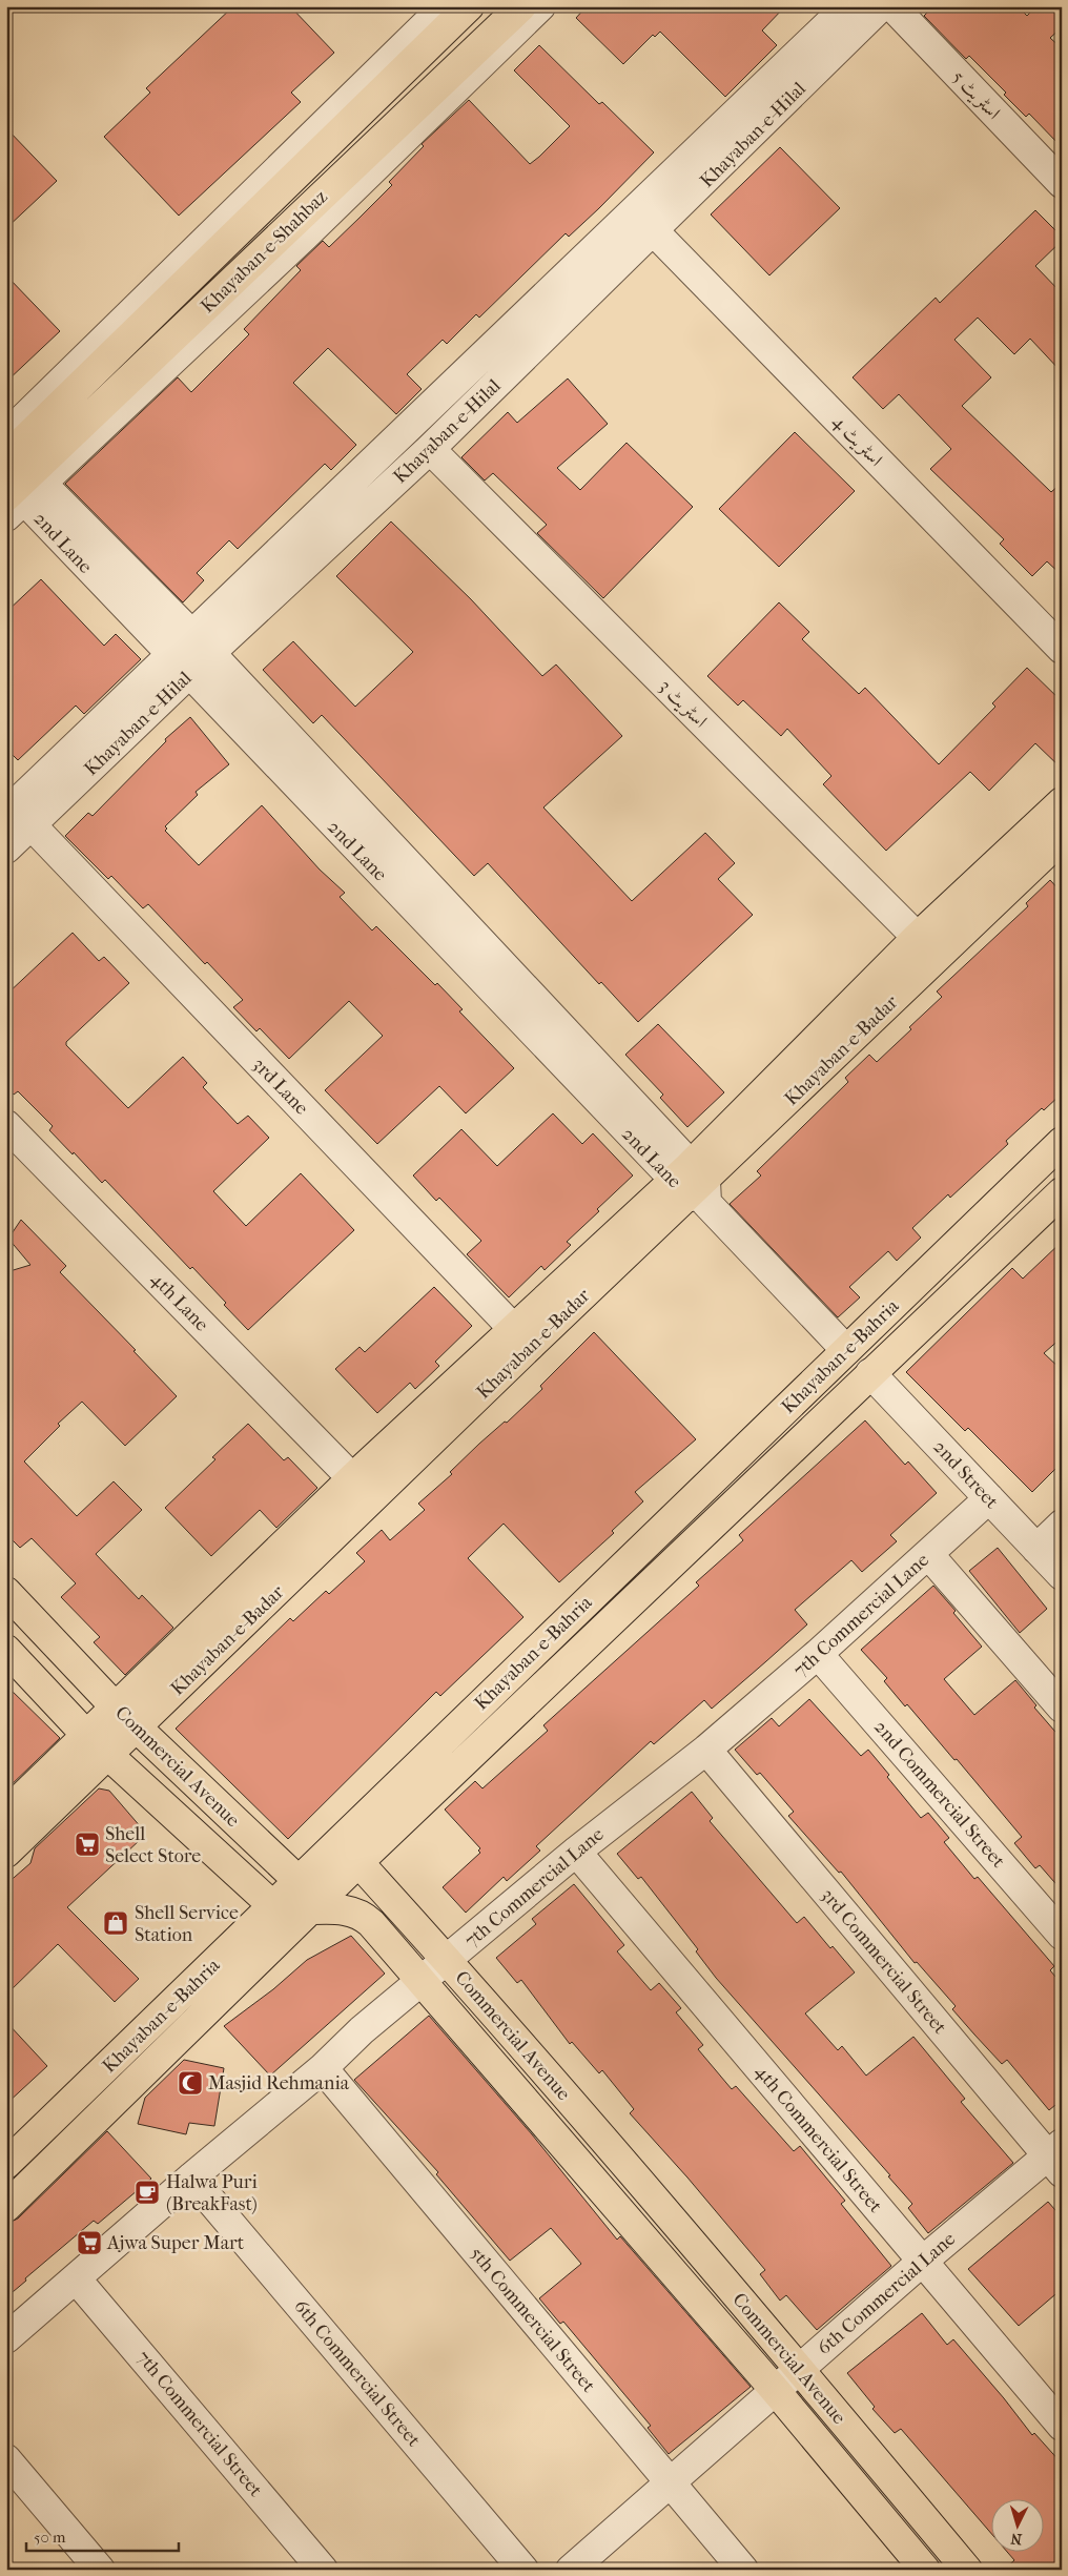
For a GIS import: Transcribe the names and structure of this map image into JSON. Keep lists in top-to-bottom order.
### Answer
{
  "streets": {
    "main road": [
      "Khayaban-e-Shahbaz",
      "Khayaban-e-Badar",
      "Khayaban-e-Bahria",
      "Commercial Avenue"
    ],
    "street": [
      "اسٹریٹ 5",
      "Khayaban-e-Hilal",
      "اسٹریٹ 4",
      "2nd Lane",
      "اسٹریٹ 3",
      "3rd Lane",
      "4th Lane",
      "2nd Street",
      "7th Commercial Lane",
      "2nd Commercial Street",
      "3rd Commercial Street",
      "4th Commercial Street",
      "6th Commercial Lane",
      "5th Commercial Street",
      "6th Commercial Street",
      "7th Commercial Street"
    ]
  },
  "crossings": [
    ["Khayaban-e-Hilal", "اسٹریٹ 4"],
    ["Khayaban-e-Hilal", "2nd Lane"],
    ["Khayaban-e-Hilal", "اسٹریٹ 3"],
    ["Khayaban-e-Hilal", "3rd Lane"],
    ["Khayaban-e-Shahbaz", "2nd Lane"],
    ["2nd Lane", "Khayaban-e-Badar"],
    ["اسٹریٹ 3", "Khayaban-e-Badar"],
    ["Khayaban-e-Badar", "3rd Lane"],
    ["Khayaban-e-Badar", "4th Lane"],
    ["Khayaban-e-Badar", "Commercial Avenue"],
    ["Khayaban-e-Bahria", "2nd Street"],
    ["Khayaban-e-Bahria", "Commercial Avenue"],
    ["2nd Street", "7th Commercial Lane"],
    ["7th Commercial Lane", "Commercial Avenue"],
    ["7th Commercial Lane", "2nd Commercial Street"],
    ["7th Commercial Lane", "3rd Commercial Street"],
    ["7th Commercial Lane", "4th Commercial Street"],
    ["7th Commercial Lane", "5th Commercial Street"],
    ["7th Commercial Lane", "6th Commercial Street"],
    ["7th Commercial Lane", "7th Commercial Street"],
    ["Commercial Avenue", "6th Commercial Lane"],
    ["3rd Commercial Street", "6th Commercial Lane"],
    ["4th Commercial Street", "6th Commercial Lane"],
    ["6th Commercial Lane", "5th Commercial Street"]
  ],
  "places": {
    "supermarket": ["Shell Select Store", "Ajwa Super Mart"],
    "shop": ["Shell Service Station"],
    "mosque": ["Masjid Rehmania"],
    "cafe": ["Halwa Puri (BreakFast)"]
  },
  "scale_bar": "50 m",
  "north": "bottom"
}
